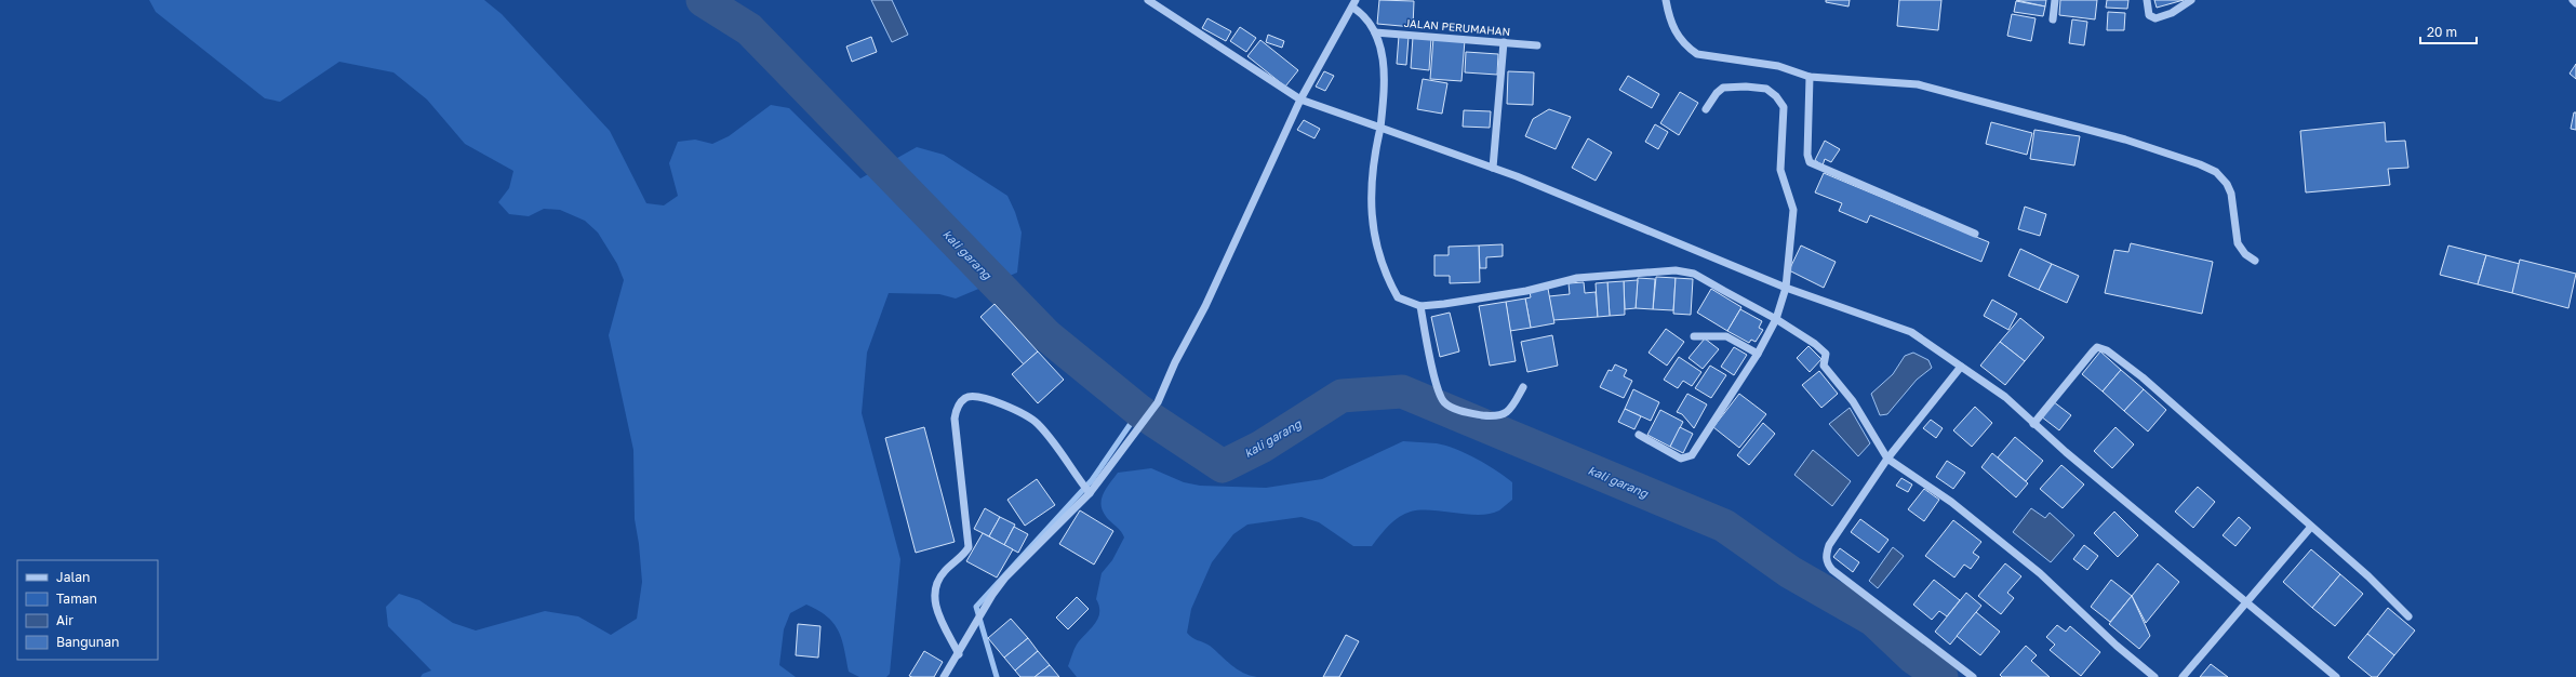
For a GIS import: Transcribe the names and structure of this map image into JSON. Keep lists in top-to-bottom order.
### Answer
{
  "streets": {
    "street": ["JALAN PERUMAHAN"]
  },
  "water": ["kali garang"],
  "legend": [
    "Jalan",
    "Taman",
    "Air",
    "Bangunan"
  ],
  "scale_bar": "20 m"
}
